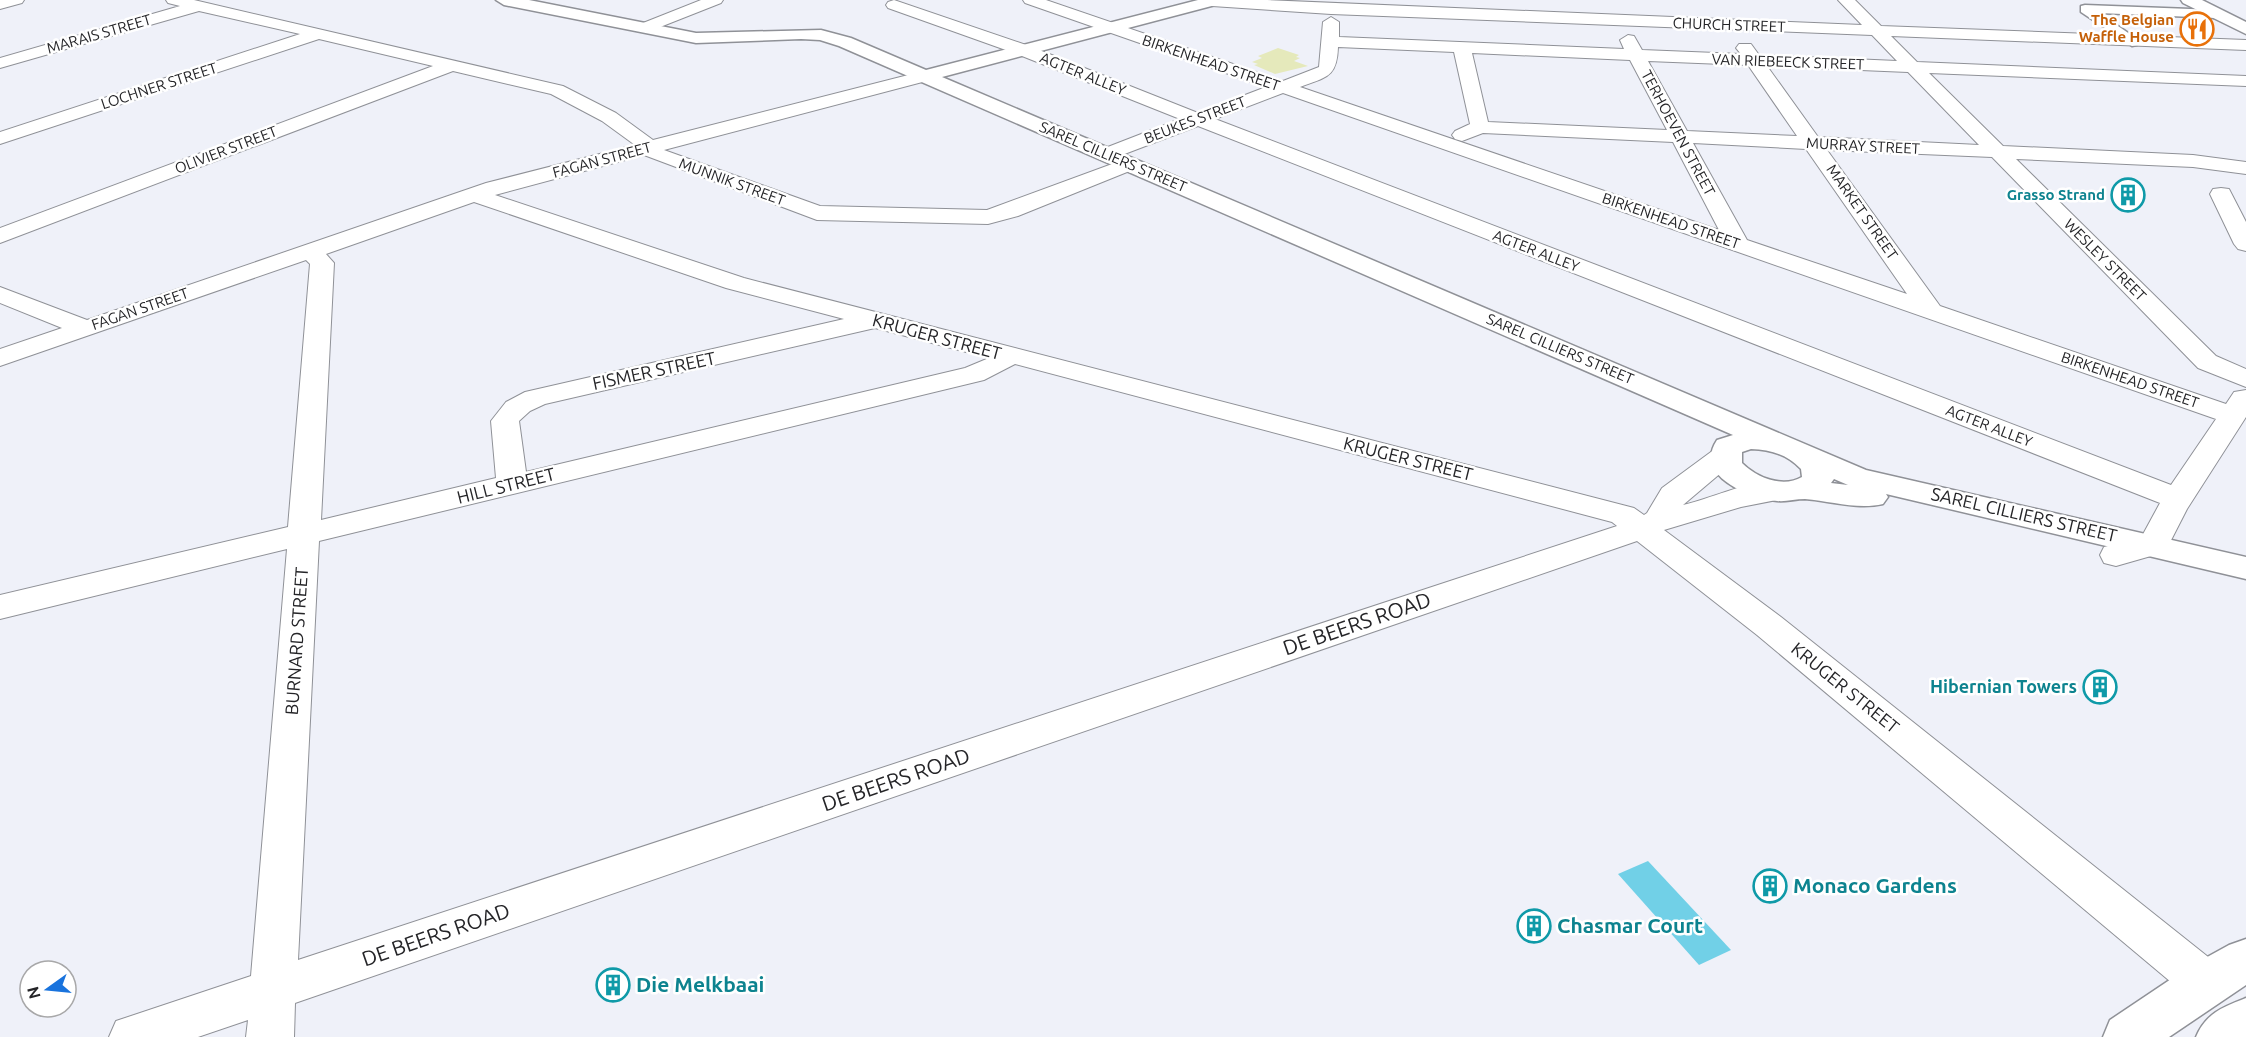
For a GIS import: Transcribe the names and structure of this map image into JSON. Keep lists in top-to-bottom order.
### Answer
{
  "streets": {
    "street": [
      "CHURCH STREET",
      "MARAIS STREET",
      "VAN RIEBEECK STREET",
      "BIRKENHEAD STREET",
      "AGTER ALLEY",
      "LOCHNER STREET",
      "BEUKES STREET",
      "TERHOEVEN STREET",
      "MURRAY STREET",
      "OLIVIER STREET",
      "SAREL CILLIERS STREET",
      "FAGAN STREET",
      "MUNNIK STREET",
      "MARKET STREET",
      "WESLEY STREET",
      "KRUGER STREET",
      "FISMER STREET",
      "HILL STREET",
      "DE BEERS ROAD",
      "BURNARD STREET"
    ]
  },
  "crossings": [
    ["CHURCH STREET", "BEUKES STREET"],
    ["CHURCH STREET", "TERHOEVEN STREET"],
    ["CHURCH STREET", "FAGAN STREET"],
    ["CHURCH STREET", "MARKET STREET"],
    ["CHURCH STREET", "WESLEY STREET"],
    ["MARAIS STREET", "MUNNIK STREET"],
    ["VAN RIEBEECK STREET", "BEUKES STREET"],
    ["VAN RIEBEECK STREET", "TERHOEVEN STREET"],
    ["VAN RIEBEECK STREET", "MARKET STREET"],
    ["VAN RIEBEECK STREET", "WESLEY STREET"],
    ["BIRKENHEAD STREET", "BEUKES STREET"],
    ["BIRKENHEAD STREET", "TERHOEVEN STREET"],
    ["BIRKENHEAD STREET", "FAGAN STREET"],
    ["BIRKENHEAD STREET", "MARKET STREET"],
    ["AGTER ALLEY", "BEUKES STREET"],
    ["AGTER ALLEY", "FAGAN STREET"],
    ["LOCHNER STREET", "MUNNIK STREET"],
    ["BEUKES STREET", "SAREL CILLIERS STREET"],
    ["TERHOEVEN STREET", "MURRAY STREET"],
    ["MURRAY STREET", "MARKET STREET"],
    ["MURRAY STREET", "WESLEY STREET"],
    ["OLIVIER STREET", "MUNNIK STREET"],
    ["SAREL CILLIERS STREET", "FAGAN STREET"],
    ["SAREL CILLIERS STREET", "MUNNIK STREET"],
    ["SAREL CILLIERS STREET", "DE BEERS ROAD"],
    ["FAGAN STREET", "MUNNIK STREET"],
    ["FAGAN STREET", "KRUGER STREET"],
    ["FAGAN STREET", "BURNARD STREET"],
    ["KRUGER STREET", "FISMER STREET"],
    ["KRUGER STREET", "HILL STREET"],
    ["KRUGER STREET", "DE BEERS ROAD"],
    ["FISMER STREET", "HILL STREET"],
    ["HILL STREET", "BURNARD STREET"],
    ["DE BEERS ROAD", "BURNARD STREET"]
  ],
  "places": {
    "restaurant": ["The Belgian Waffle House"],
    "building": [
      "Grasso Strand",
      "Hibernian Towers",
      "Monaco Gardens",
      "Chasmar Court",
      "Die Melkbaai"
    ]
  },
  "north": "left"
}
